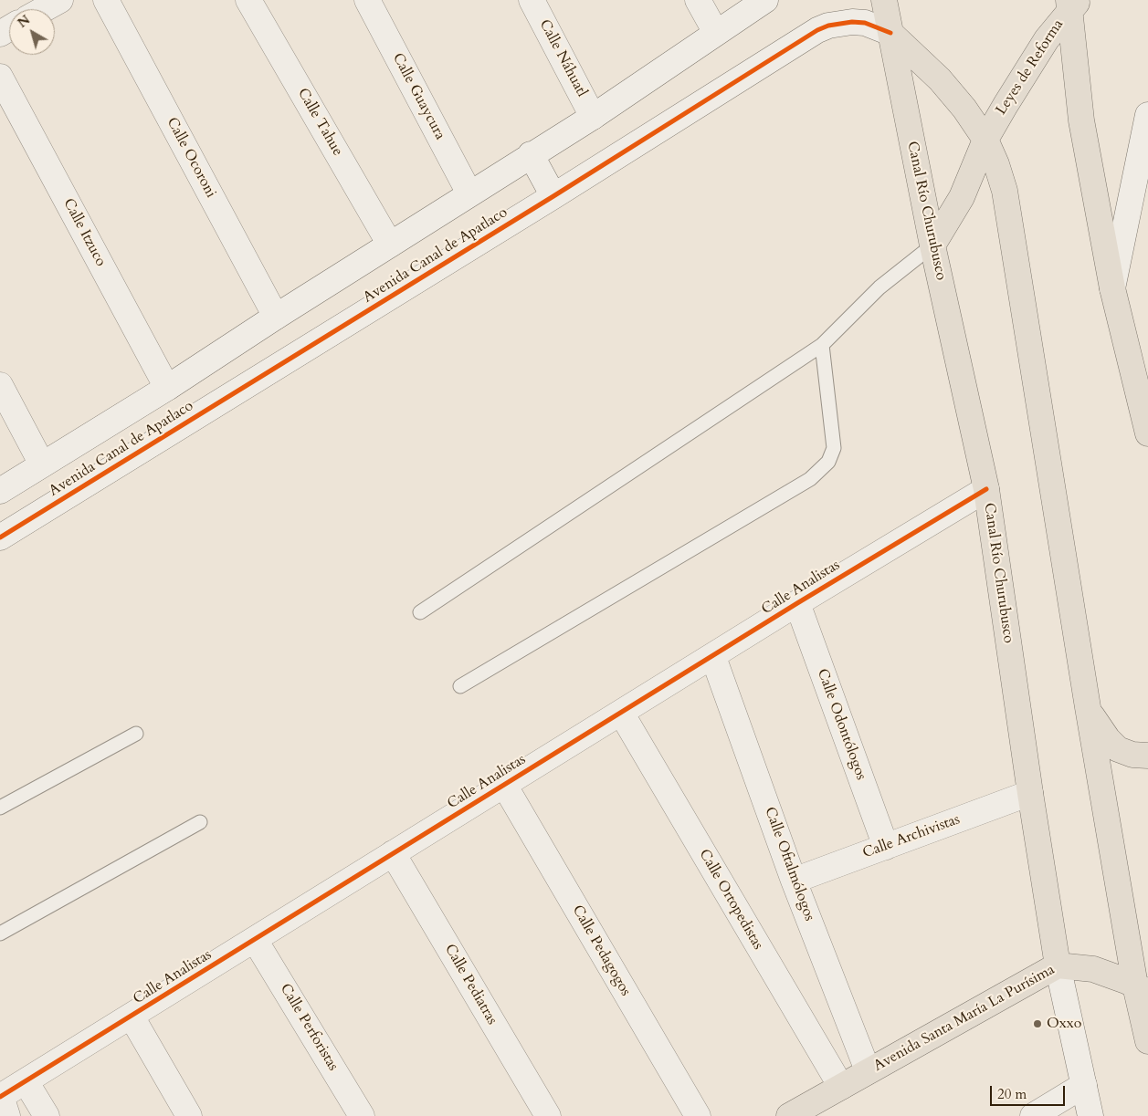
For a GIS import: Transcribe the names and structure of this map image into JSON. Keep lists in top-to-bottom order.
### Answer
{
  "streets": {
    "main road": ["Leyes de Reforma", "Canal Río Churubusco", "Avenida Santa María La Purísima"],
    "street": [
      "Calle Náhuatl",
      "Calle Guaycura",
      "Calle Tahue",
      "Calle Ocoroni",
      "Calle Itzuco",
      "Avenida Canal de Apatlaco",
      "Calle Analistas",
      "Calle Odontólogos",
      "Calle Archivistas",
      "Calle Oftalmólogos",
      "Calle Ortopedistas",
      "Calle Pedagogos",
      "Calle Pediatras",
      "Calle Perforistas"
    ]
  },
  "crossings": [
    ["Calle Náhuatl", "Avenida Canal de Apatlaco"],
    ["Leyes de Reforma", "Canal Río Churubusco"],
    ["Calle Guaycura", "Avenida Canal de Apatlaco"],
    ["Calle Tahue", "Avenida Canal de Apatlaco"],
    ["Calle Ocoroni", "Avenida Canal de Apatlaco"],
    ["Canal Río Churubusco", "Avenida Canal de Apatlaco"],
    ["Canal Río Churubusco", "Calle Analistas"],
    ["Canal Río Churubusco", "Calle Archivistas"],
    ["Canal Río Churubusco", "Avenida Santa María La Purísima"],
    ["Calle Itzuco", "Avenida Canal de Apatlaco"],
    ["Calle Analistas", "Calle Odontólogos"],
    ["Calle Analistas", "Calle Oftalmólogos"],
    ["Calle Analistas", "Calle Ortopedistas"],
    ["Calle Analistas", "Calle Pedagogos"],
    ["Calle Analistas", "Calle Pediatras"],
    ["Calle Analistas", "Calle Perforistas"],
    ["Calle Odontólogos", "Calle Archivistas"],
    ["Calle Archivistas", "Calle Oftalmólogos"],
    ["Calle Oftalmólogos", "Avenida Santa María La Purísima"],
    ["Calle Ortopedistas", "Avenida Santa María La Purísima"]
  ],
  "places": ["Oxxo"],
  "scale_bar": "20 m",
  "north": "top left"
}
